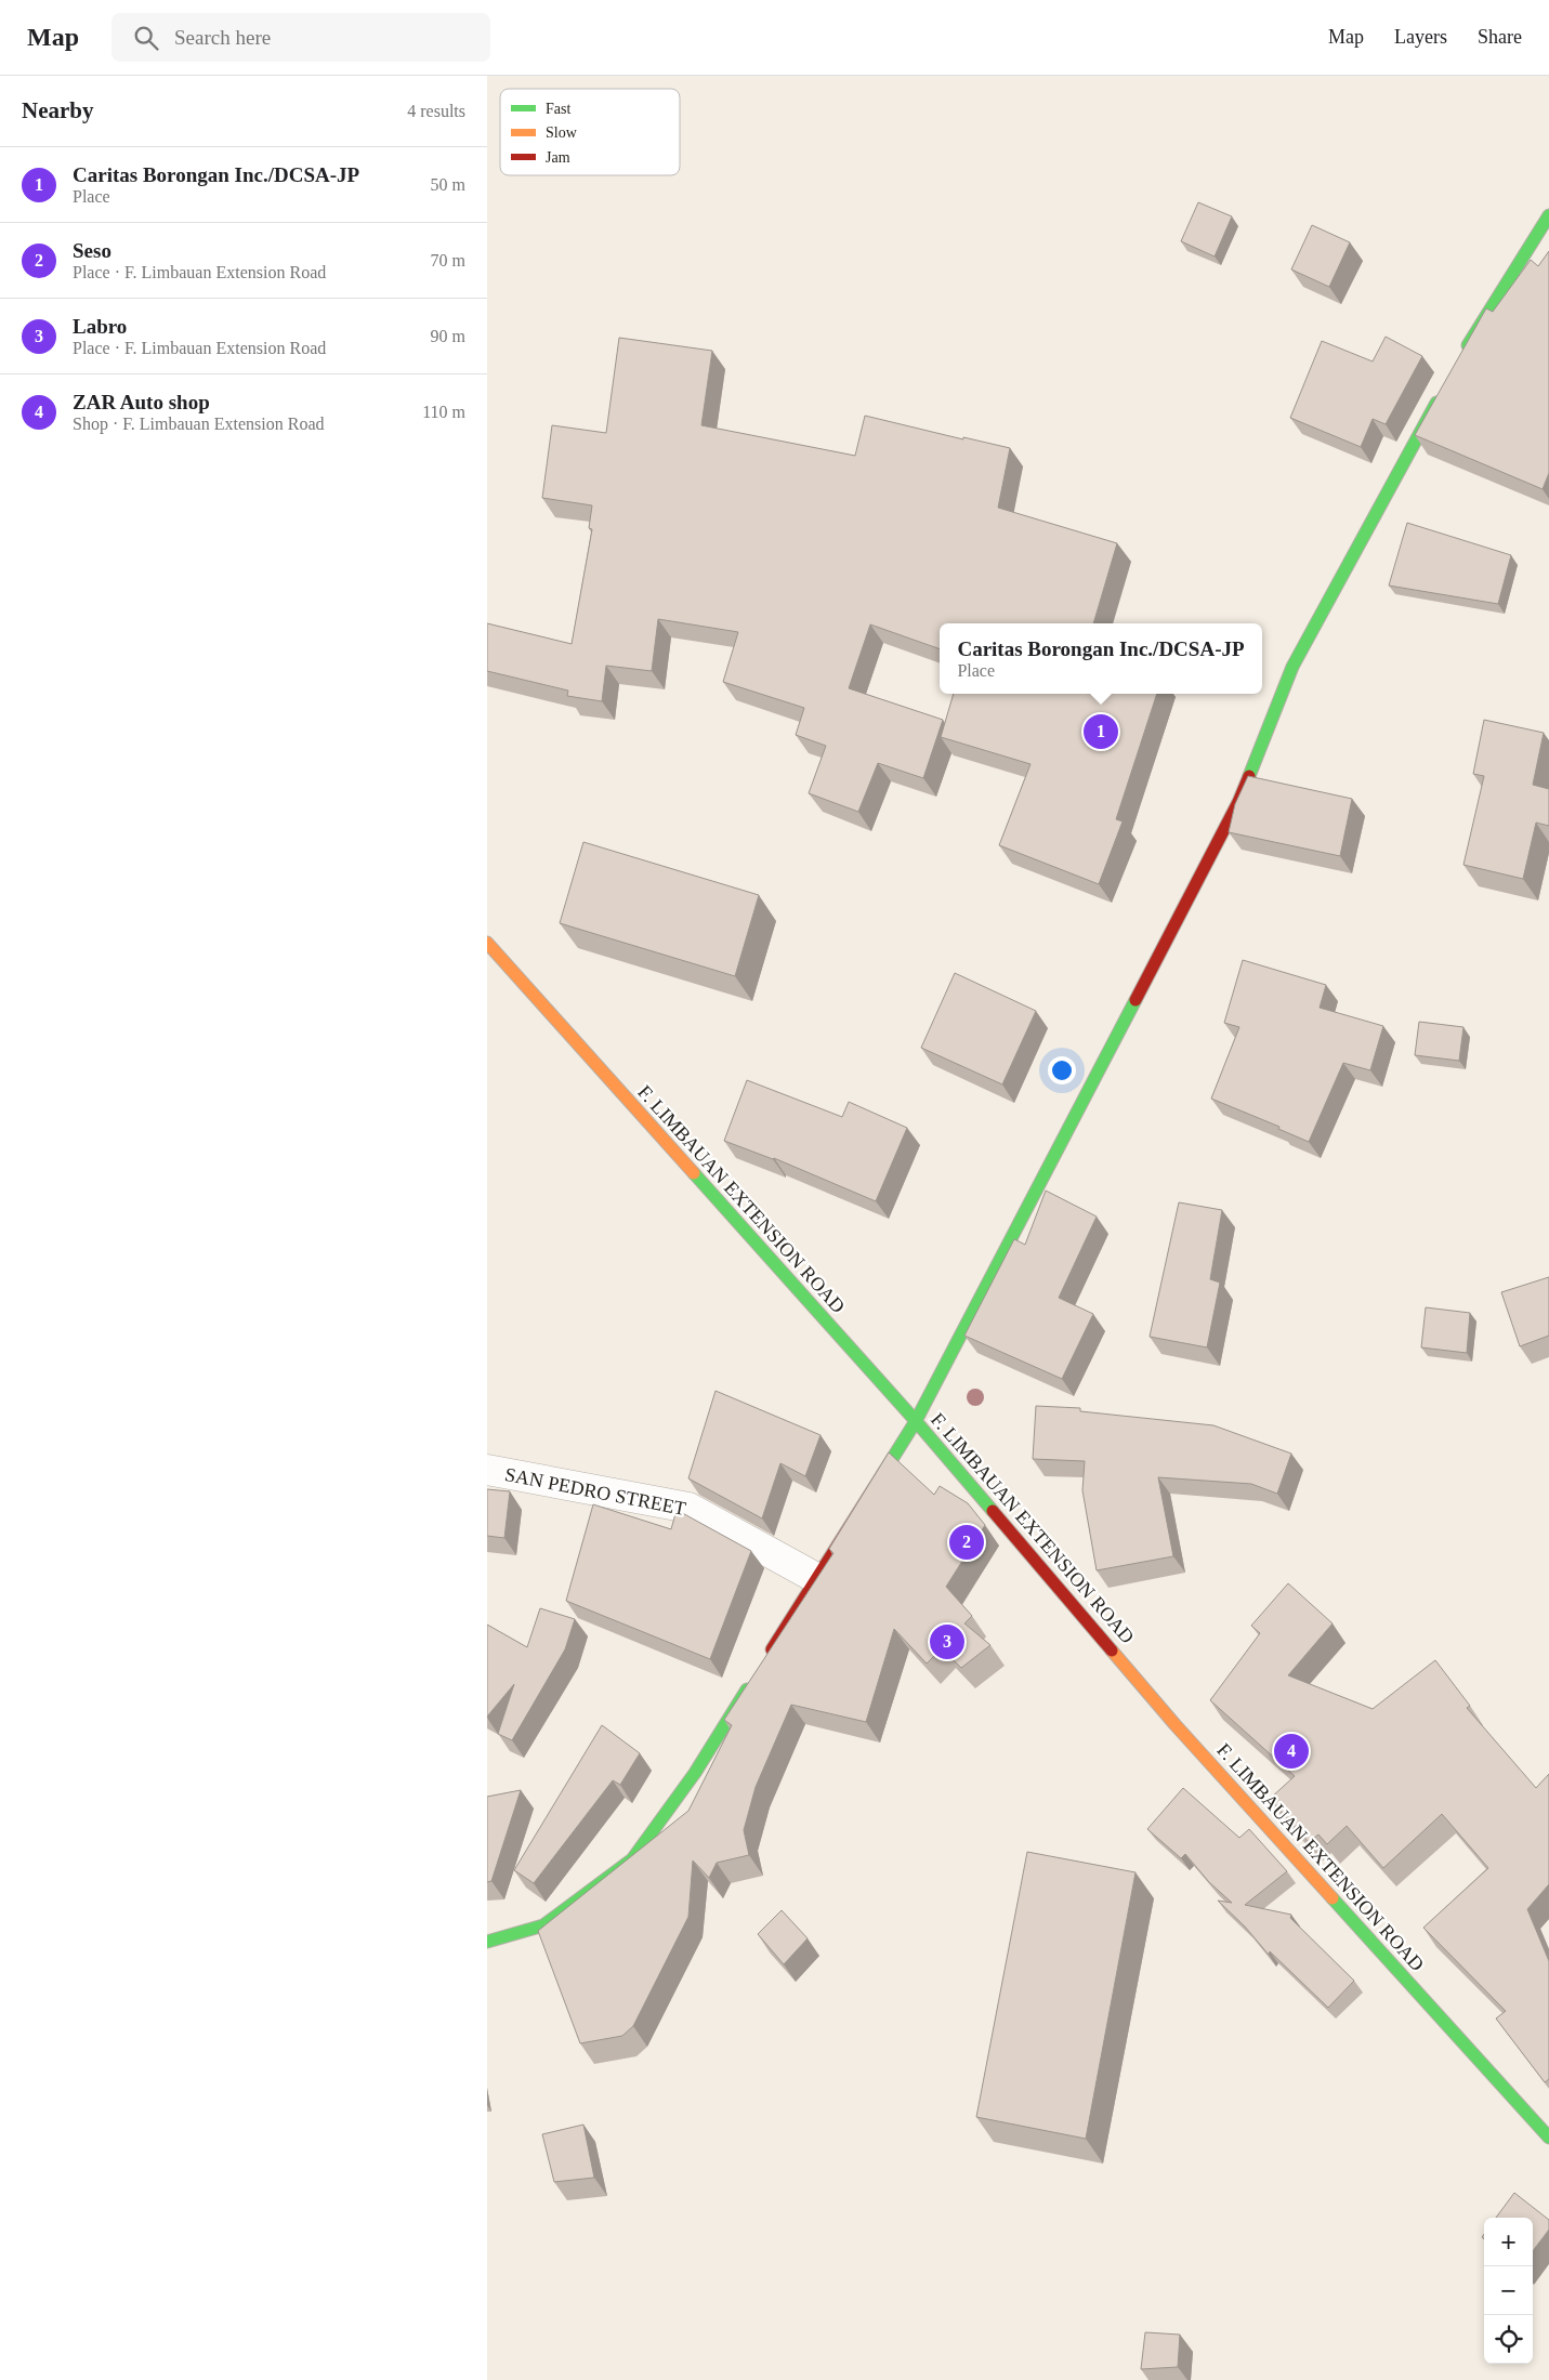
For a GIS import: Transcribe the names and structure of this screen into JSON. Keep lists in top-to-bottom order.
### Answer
{
  "streets": {
    "street": ["F. LIMBAUAN EXTENSION ROAD", "SAN PEDRO STREET"]
  },
  "legend": ["Fast", "Slow", "Jam"],
  "page": {
    "header": "Map",
    "search": "Search here",
    "nav": ["Map", "Layers", "Share"],
    "heading": ["Nearby", "4 results"],
    "list": [
      {
        "mark": "1",
        "name": "Caritas Borongan Inc./DCSA-JP",
        "note": "Place",
        "value": "50 m"
      },
      {
        "mark": "2",
        "name": "Seso",
        "note": "Place · F. Limbauan Extension Road",
        "value": "70 m"
      },
      {
        "mark": "3",
        "name": "Labro",
        "note": "Place · F. Limbauan Extension Road",
        "value": "90 m"
      },
      {
        "mark": "4",
        "name": "ZAR Auto shop",
        "note": "Shop · F. Limbauan Extension Road",
        "value": "110 m"
      }
    ],
    "popup": ["Caritas Borongan Inc./DCSA-JP", "Place"],
    "pins": [
      "1",
      "2",
      "3",
      "4"
    ],
    "map_buttons": ["+", "−"]
  }
}
